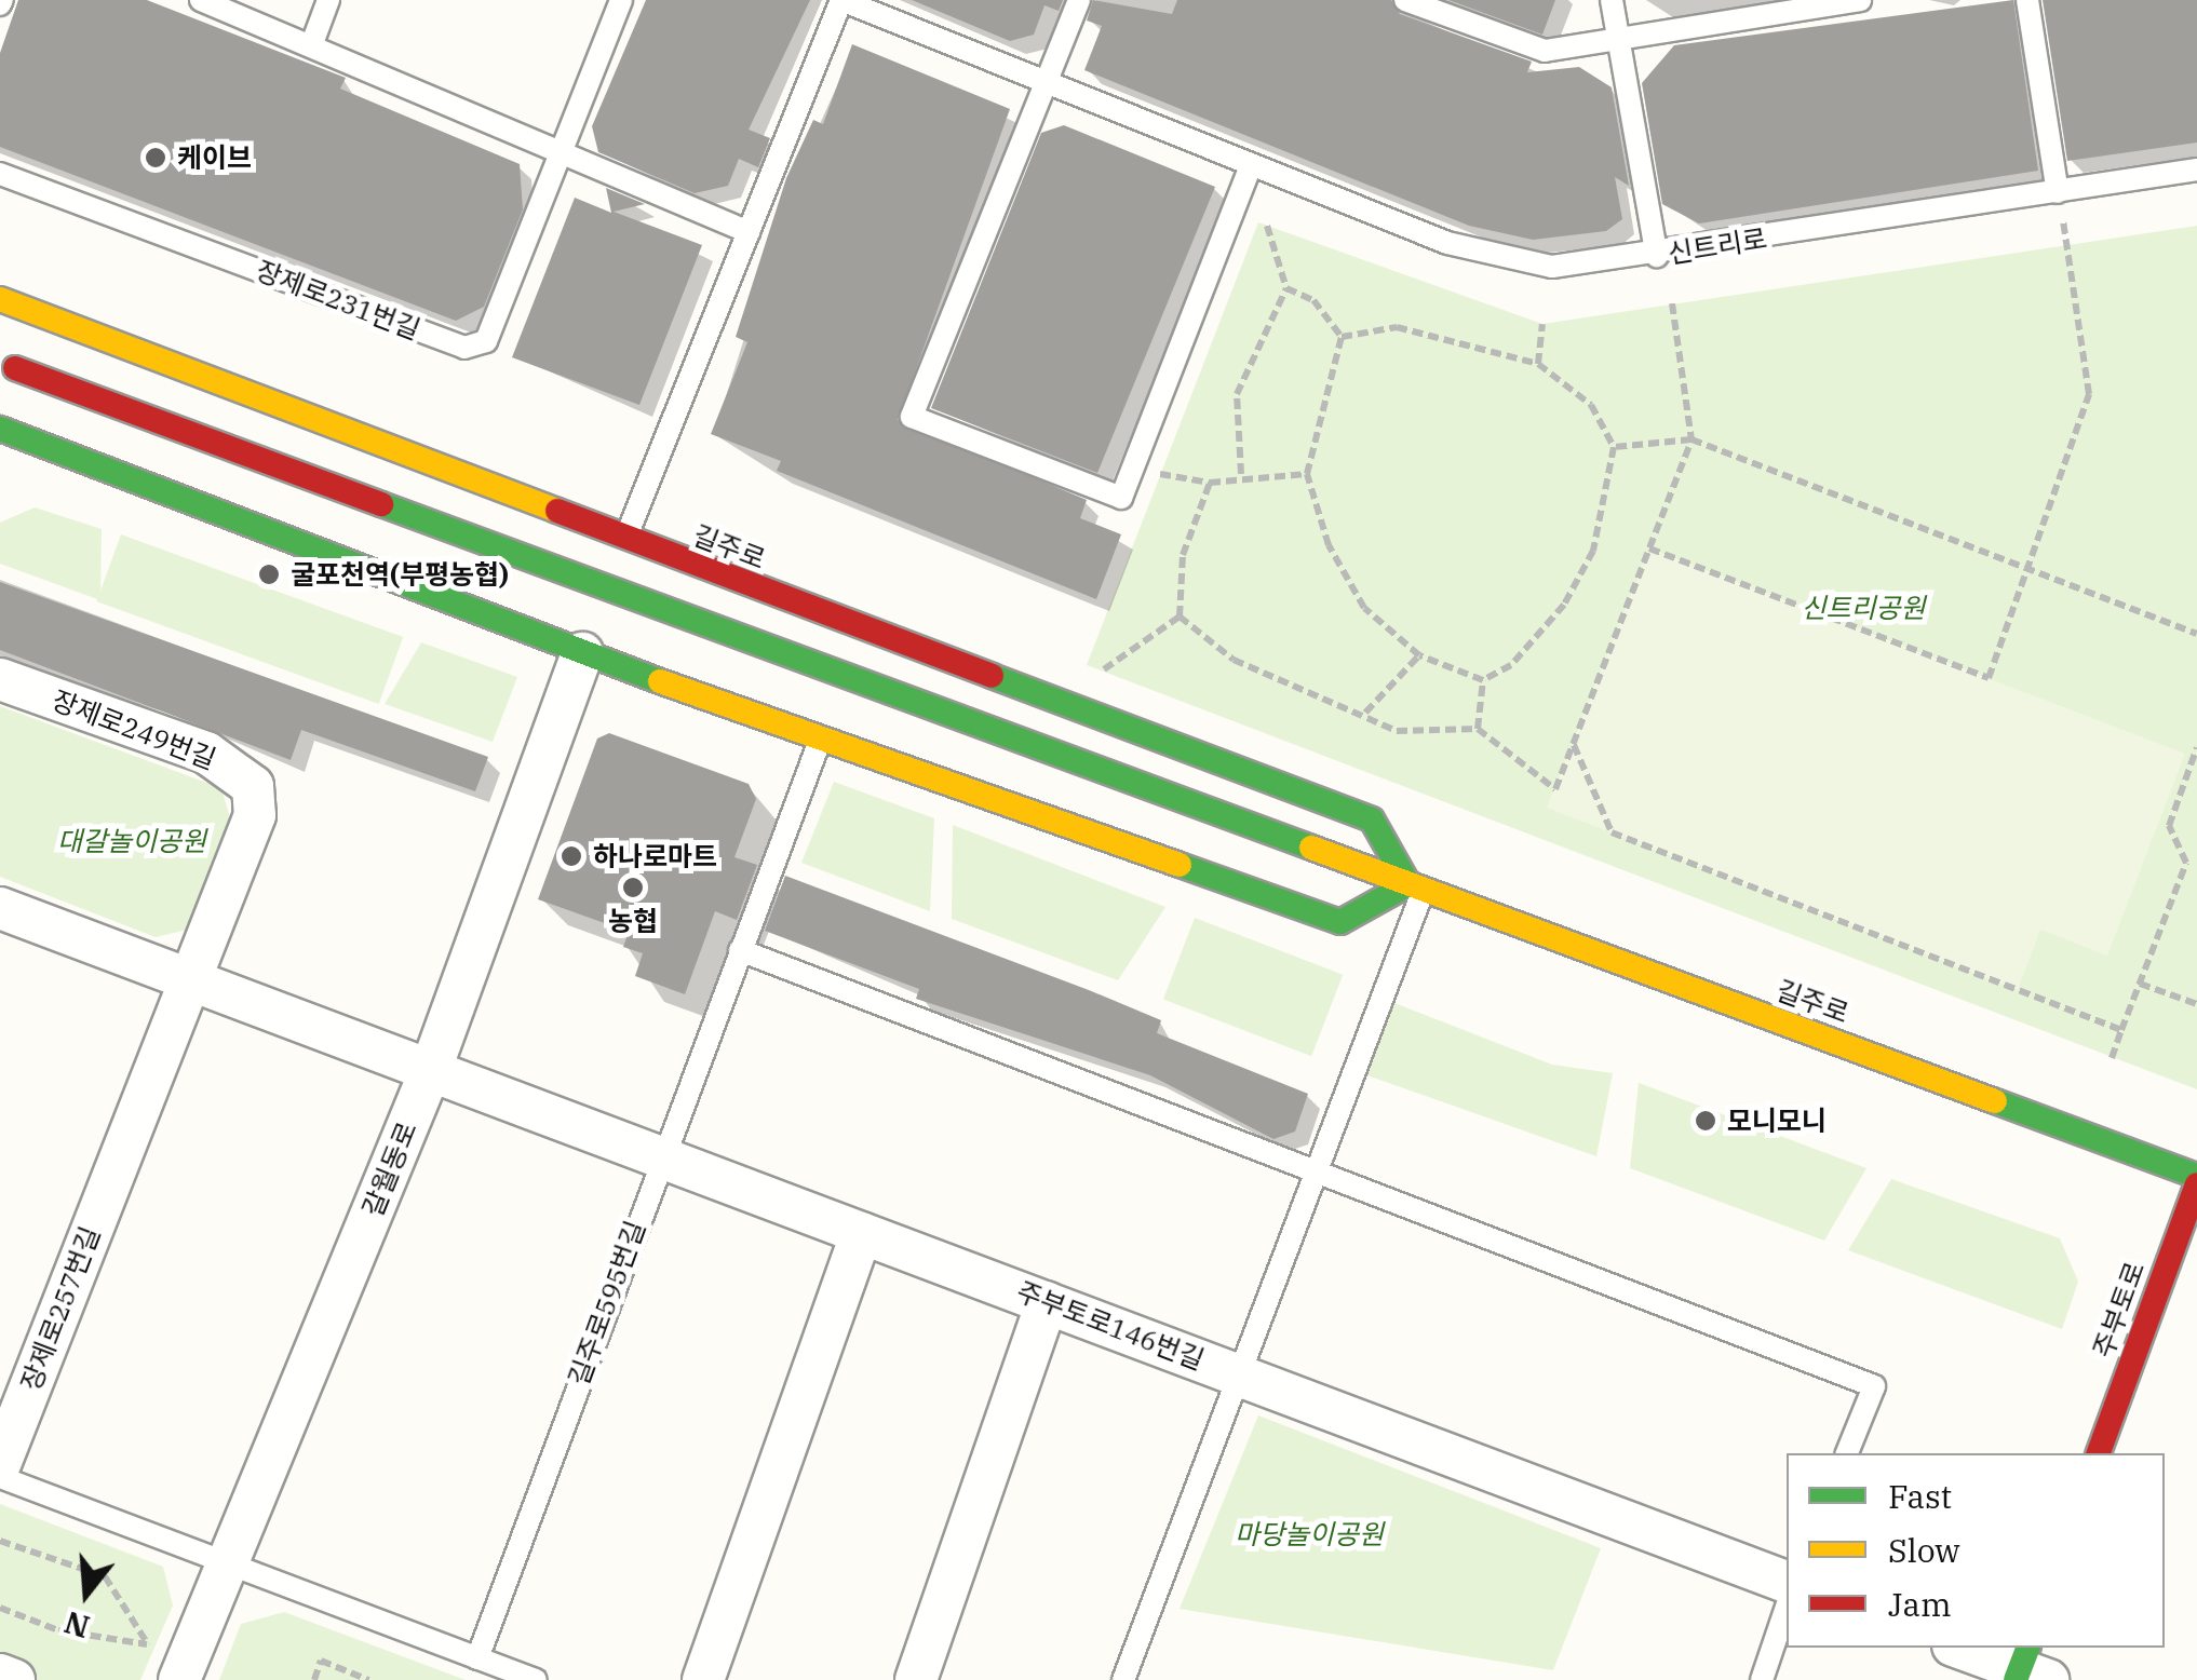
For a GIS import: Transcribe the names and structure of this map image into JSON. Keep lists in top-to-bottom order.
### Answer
{
  "streets": {
    "main road": ["길주로", "주부토로"],
    "street": [
      "장제로249번길",
      "갈월동로",
      "장제로257번길",
      "주부토로146번길"
    ],
    "lane": ["신트리로", "장제로231번길", "길주로595번길"]
  },
  "crossings": [
    ["장제로249번길", "장제로257번길"],
    ["갈월동로", "주부토로146번길"],
    ["길주로595번길", "주부토로146번길"]
  ],
  "parks": ["신트리공원", "대갈놀이공원", "마당놀이공원"],
  "places": [
    "케이브",
    "굴포천역(부평농협)",
    "하나로마트",
    "농협",
    "모니모니"
  ],
  "legend": ["Fast", "Slow", "Jam"],
  "north": "bottom"
}
